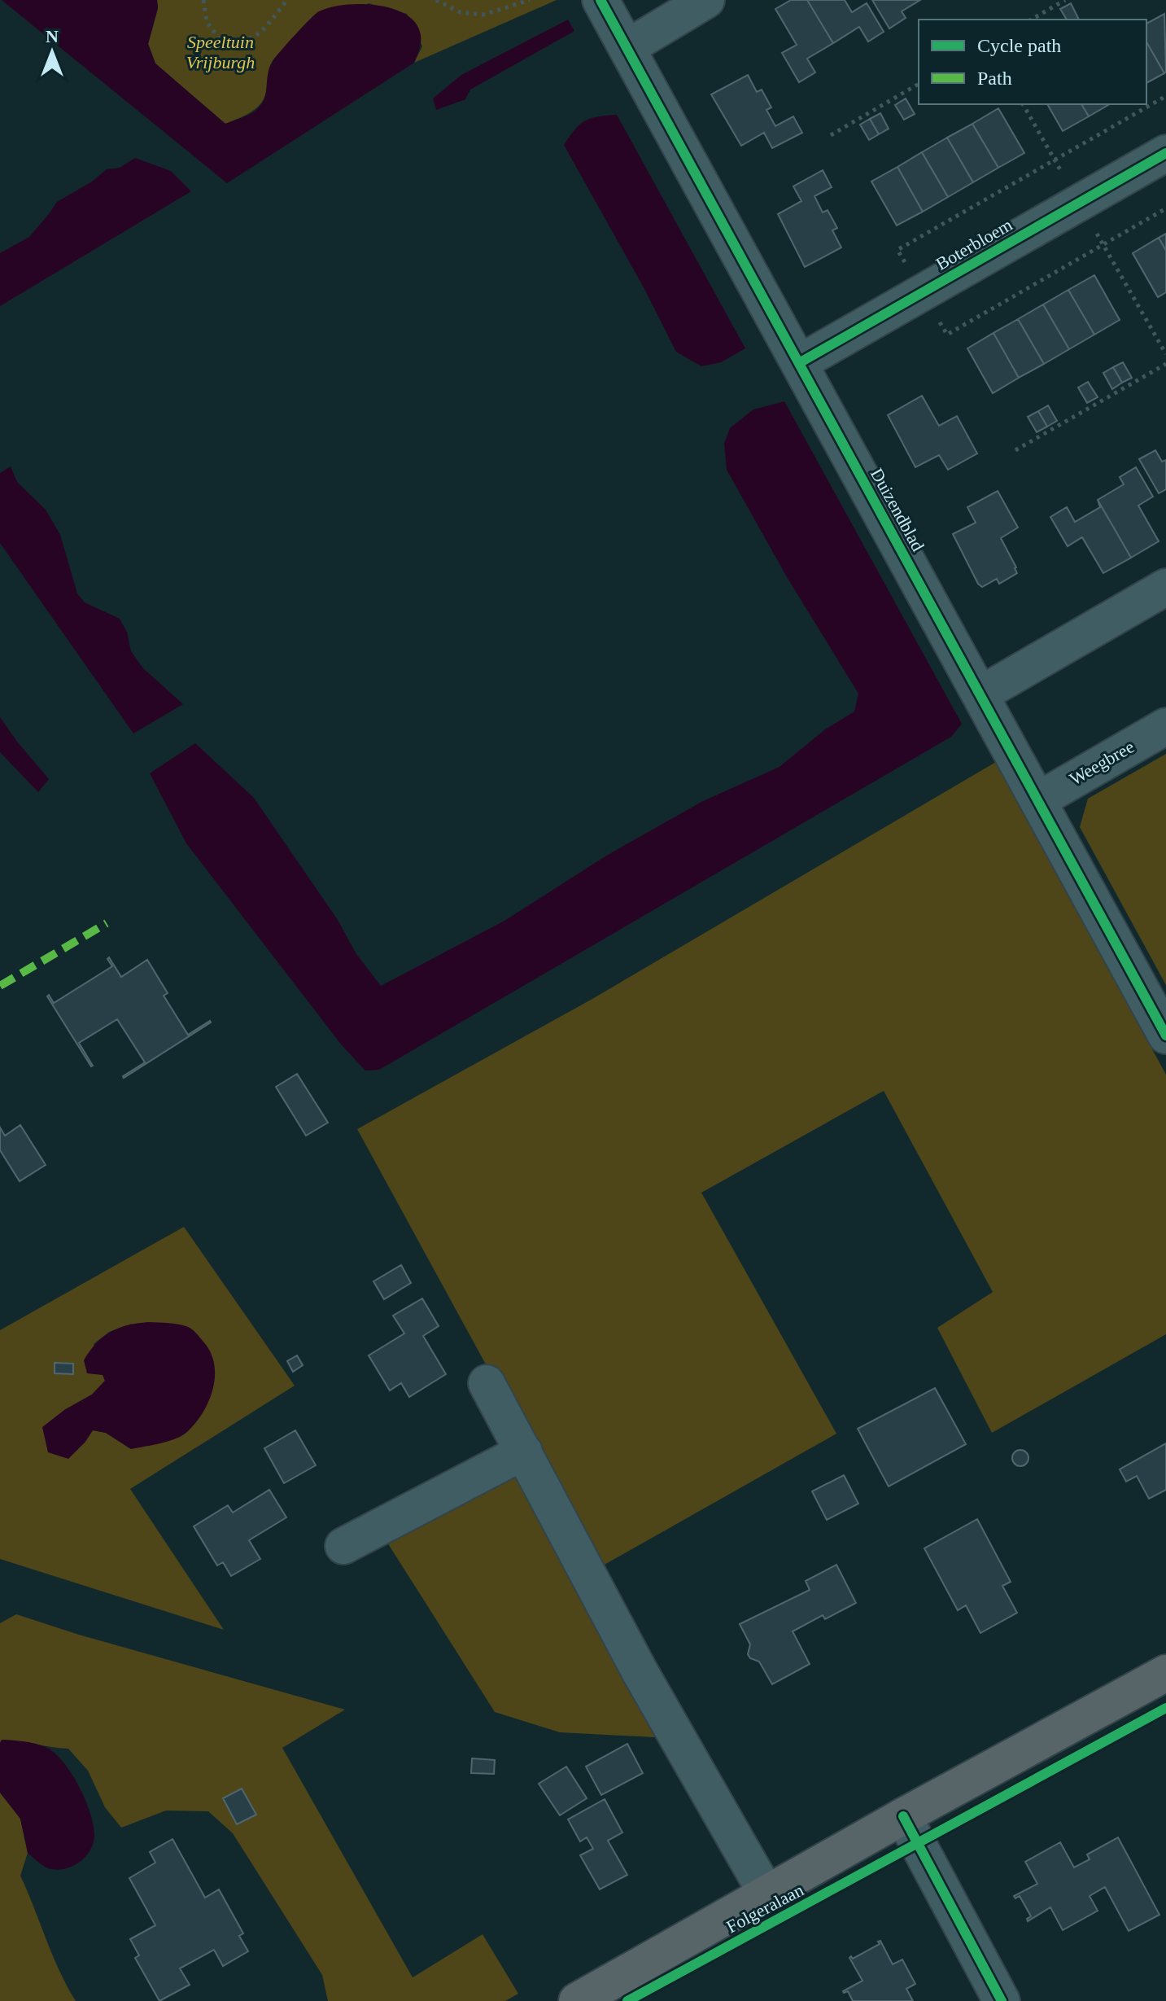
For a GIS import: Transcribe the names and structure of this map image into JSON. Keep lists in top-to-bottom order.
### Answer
{
  "streets": {
    "main road": ["Folgeralaan"],
    "street": ["Boterbloem", "Duizendblad", "Weegbree"]
  },
  "crossings": [
    ["Boterbloem", "Duizendblad"],
    ["Duizendblad", "Weegbree"]
  ],
  "parks": ["Speeltuin Vrijburgh"],
  "legend": ["Cycle path", "Path"],
  "north": "top"
}
